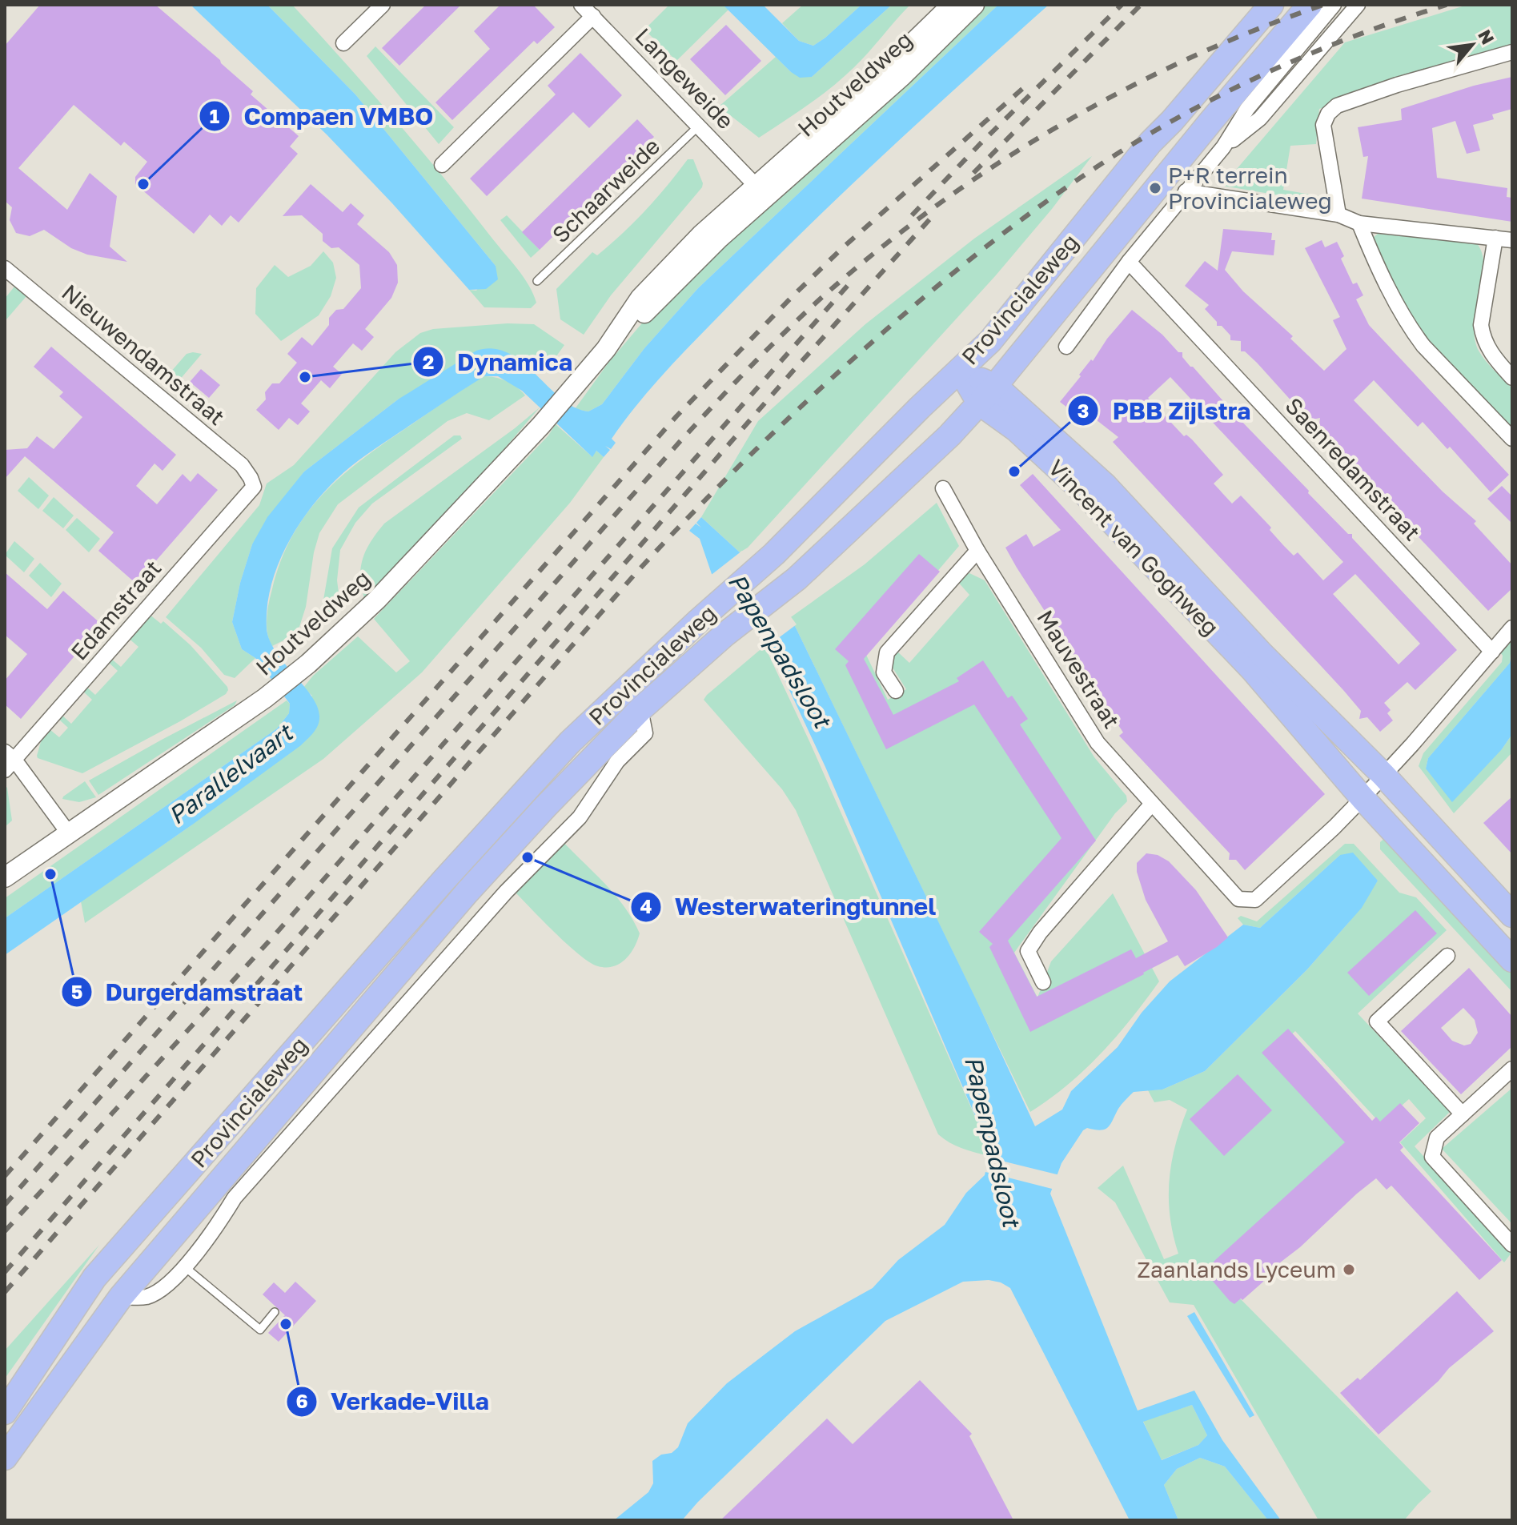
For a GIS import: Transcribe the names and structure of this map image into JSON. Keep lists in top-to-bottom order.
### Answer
{
  "streets": {
    "main road": ["Provincialeweg", "Vincent van Goghweg"],
    "street": [
      "Langeweide",
      "Houtveldweg",
      "Nieuwendamstraat",
      "Saenredamstraat",
      "Edamstraat",
      "Mauvestraat"
    ],
    "lane": ["Schaarweide"]
  },
  "crossings": [
    ["Langeweide", "Houtveldweg"],
    ["Langeweide", "Schaarweide"],
    ["Provincialeweg", "Vincent van Goghweg"],
    ["Nieuwendamstraat", "Edamstraat"],
    ["Vincent van Goghweg", "Mauvestraat"]
  ],
  "water": ["Papenpadsloot", "Parallelvaart"],
  "places": [
    "Compaen VMBO",
    "P+R terrein Provincialeweg",
    "Dynamica",
    "PBB Zijlstra",
    "Westerwateringtunnel",
    "Durgerdamstraat",
    "Zaanlands Lyceum",
    "Verkade-Villa"
  ],
  "north": "top right"
}
